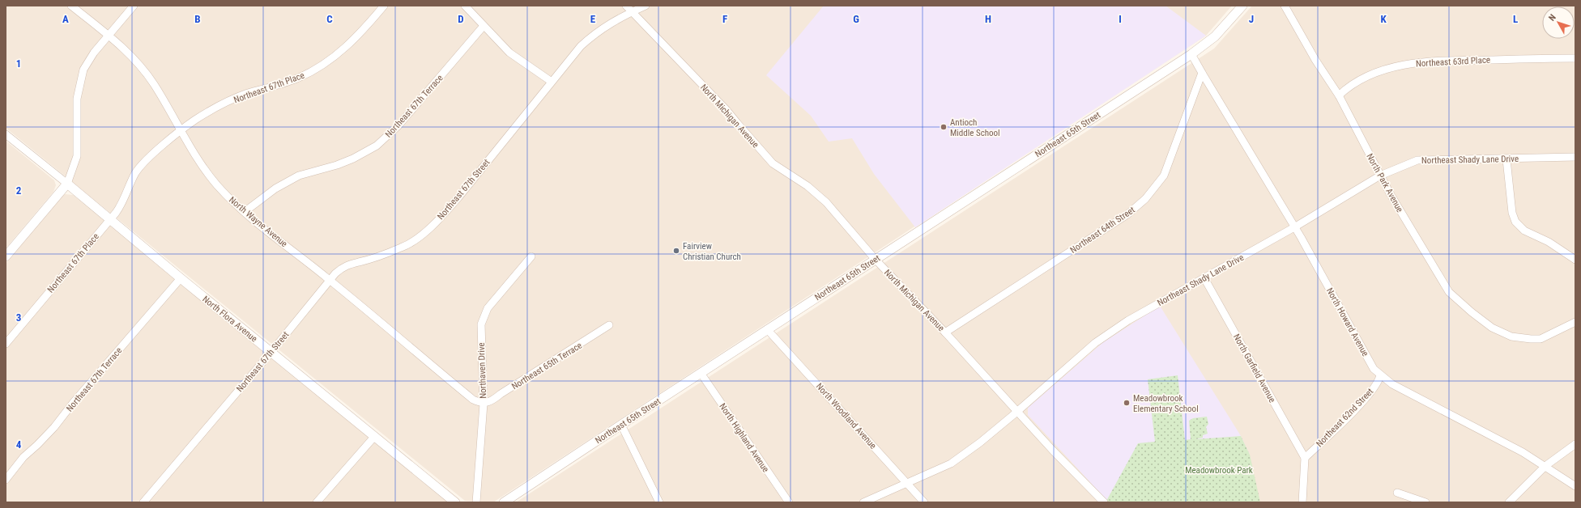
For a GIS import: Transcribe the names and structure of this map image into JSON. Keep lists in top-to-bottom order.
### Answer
{
  "streets": {
    "street": [
      "Northeast 63rd Place",
      "Northeast 67th Place",
      "Northeast 67th Terrace",
      "North Michigan Avenue",
      "Northeast 65th Street",
      "Northeast Shady Lane Drive",
      "North Park Avenue",
      "Northeast 67th Street",
      "North Wayne Avenue",
      "Northeast 64th Street",
      "North Flora Avenue",
      "North Howard Avenue",
      "Northeast 65th Terrace",
      "North Garfield Avenue",
      "Northaven Drive",
      "North Woodland Avenue",
      "Northeast 62nd Street",
      "North Highland Avenue"
    ]
  },
  "crossings": [
    ["Northeast 63rd Place", "North Park Avenue"],
    ["Northeast 67th Place", "North Wayne Avenue"],
    ["Northeast 67th Place", "North Flora Avenue"],
    ["Northeast 67th Terrace", "North Wayne Avenue"],
    ["Northeast 67th Terrace", "North Flora Avenue"],
    ["North Michigan Avenue", "Northeast 65th Street"],
    ["North Michigan Avenue", "Northeast Shady Lane Drive"],
    ["North Michigan Avenue", "Northeast 67th Street"],
    ["North Michigan Avenue", "Northeast 64th Street"],
    ["Northeast 65th Street", "North Woodland Avenue"],
    ["Northeast 65th Street", "North Highland Avenue"],
    ["Northeast Shady Lane Drive", "North Park Avenue"],
    ["Northeast Shady Lane Drive", "North Howard Avenue"],
    ["Northeast Shady Lane Drive", "North Garfield Avenue"],
    ["Northeast Shady Lane Drive", "North Woodland Avenue"],
    ["Northeast 67th Street", "North Wayne Avenue"],
    ["Northeast 67th Street", "North Flora Avenue"],
    ["North Wayne Avenue", "Northeast 65th Terrace"],
    ["North Wayne Avenue", "Northaven Drive"],
    ["Northeast 64th Street", "North Howard Avenue"],
    ["North Howard Avenue", "Northeast 62nd Street"],
    ["Northeast 65th Terrace", "Northaven Drive"],
    ["North Garfield Avenue", "Northeast 62nd Street"]
  ],
  "parks": ["Meadowbrook Park"],
  "places": ["Antioch Middle School", "Fairview Christian Church", "Meadowbrook Elementary School"],
  "north": "top left",
  "grid": {
    "columns": [
      "A",
      "B",
      "C",
      "D",
      "E",
      "F",
      "G",
      "H",
      "I",
      "J",
      "K",
      "L"
    ],
    "rows": [
      "1",
      "2",
      "3",
      "4"
    ]
  }
}
